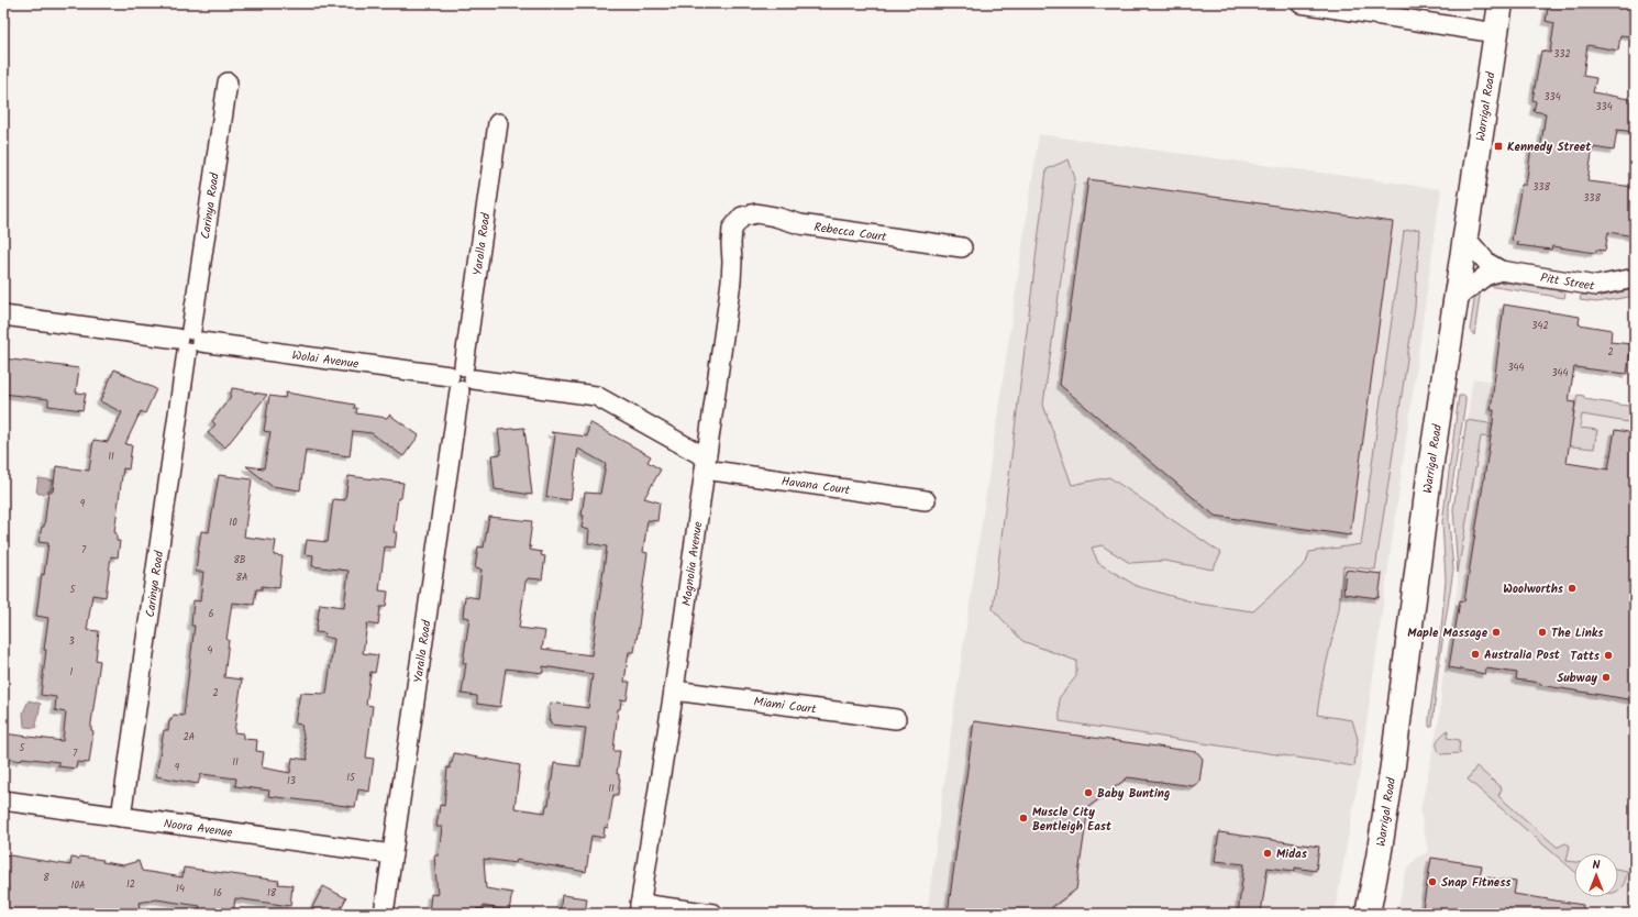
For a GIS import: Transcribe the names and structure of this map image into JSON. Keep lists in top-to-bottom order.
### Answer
{
  "streets": {
    "highway": ["Warrigal Road"],
    "street": [
      "Carinya Road",
      "Rebecca Court",
      "Yaralla Road",
      "Pitt Street",
      "Wolai Avenue",
      "Havana Court",
      "Magnolia Avenue",
      "Miami Court",
      "Noora Avenue"
    ]
  },
  "crossings": [
    ["Warrigal Road", "Pitt Street"],
    ["Carinya Road", "Wolai Avenue"],
    ["Carinya Road", "Noora Avenue"],
    ["Rebecca Court", "Magnolia Avenue"],
    ["Yaralla Road", "Wolai Avenue"],
    ["Yaralla Road", "Noora Avenue"],
    ["Wolai Avenue", "Havana Court"],
    ["Wolai Avenue", "Magnolia Avenue"],
    ["Havana Court", "Magnolia Avenue"],
    ["Magnolia Avenue", "Miami Court"]
  ],
  "places": {
    "transit": ["Kennedy Street"],
    "other": [
      "Woolworths",
      "Maple Massage",
      "The Links",
      "Australia Post",
      "Tatts",
      "Subway",
      "Baby Bunting",
      "Muscle City Bentleigh East",
      "Midas",
      "Snap Fitness"
    ]
  },
  "house_numbers": [
    "332",
    "334",
    "334",
    "338",
    "338",
    "342",
    "2",
    "344",
    "344",
    "11",
    "9",
    "10",
    "7",
    "8B",
    "8A",
    "5",
    "6",
    "3",
    "4",
    "1",
    "2",
    "2A",
    "5",
    "7",
    "11",
    "9",
    "15",
    "13",
    "11",
    "8",
    "12",
    "10A",
    "14",
    "16",
    "18"
  ],
  "north": "top"
}
